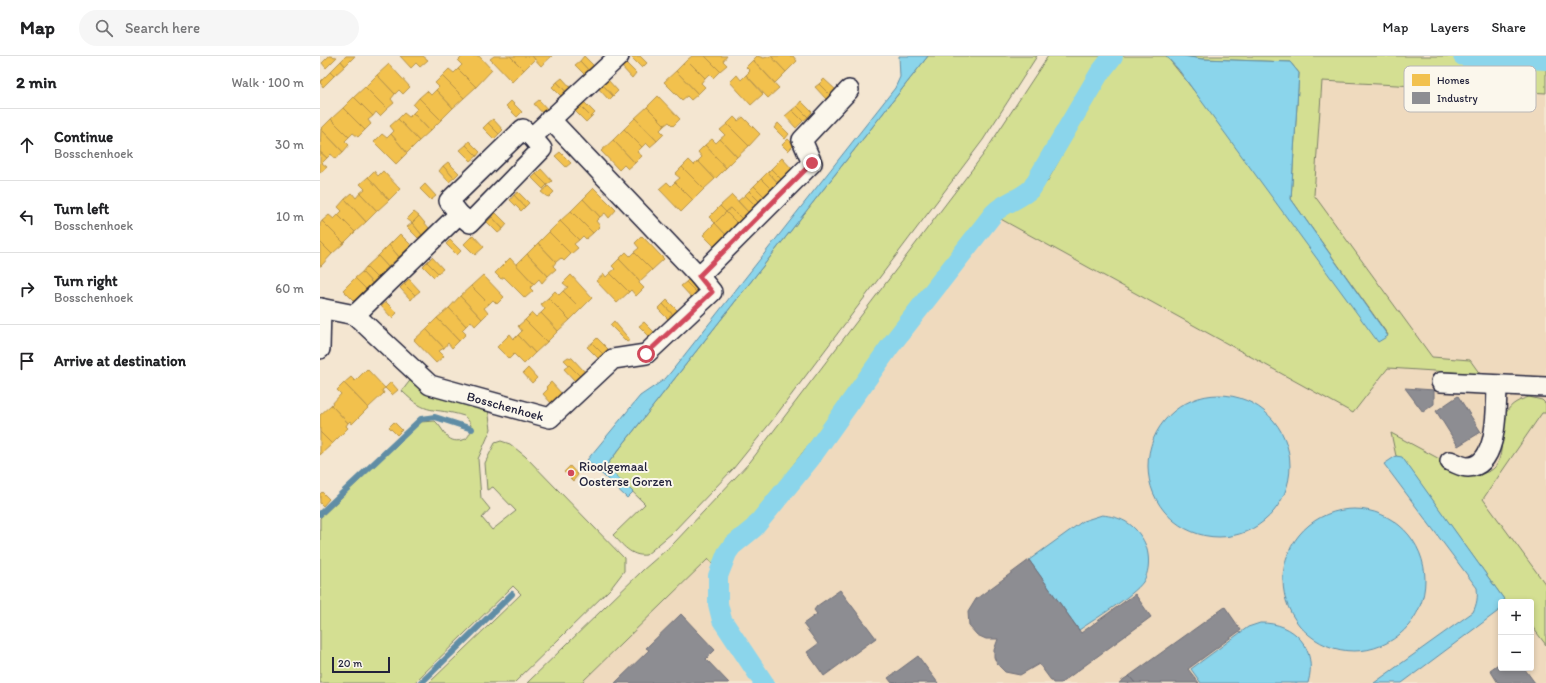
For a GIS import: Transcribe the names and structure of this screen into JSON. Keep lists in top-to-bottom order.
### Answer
{
  "streets": {
    "street": ["Bosschenhoek"]
  },
  "places": ["Rioolgemaal Oosterse Gorzen"],
  "legend": ["Homes", "Industry"],
  "scale_bar": "20 m",
  "page": {
    "header": "Map",
    "search": "Search here",
    "nav": ["Map", "Layers", "Share"],
    "heading": ["2 min", "Walk · 100 m"],
    "list": [
      ["Continue", "Bosschenhoek", "30 m"],
      ["Turn left", "Bosschenhoek", "10 m"],
      ["Turn right", "Bosschenhoek", "60 m"],
      "Arrive at destination"
    ],
    "map_buttons": ["+", "−"],
    "scale": "20 m"
  }
}
